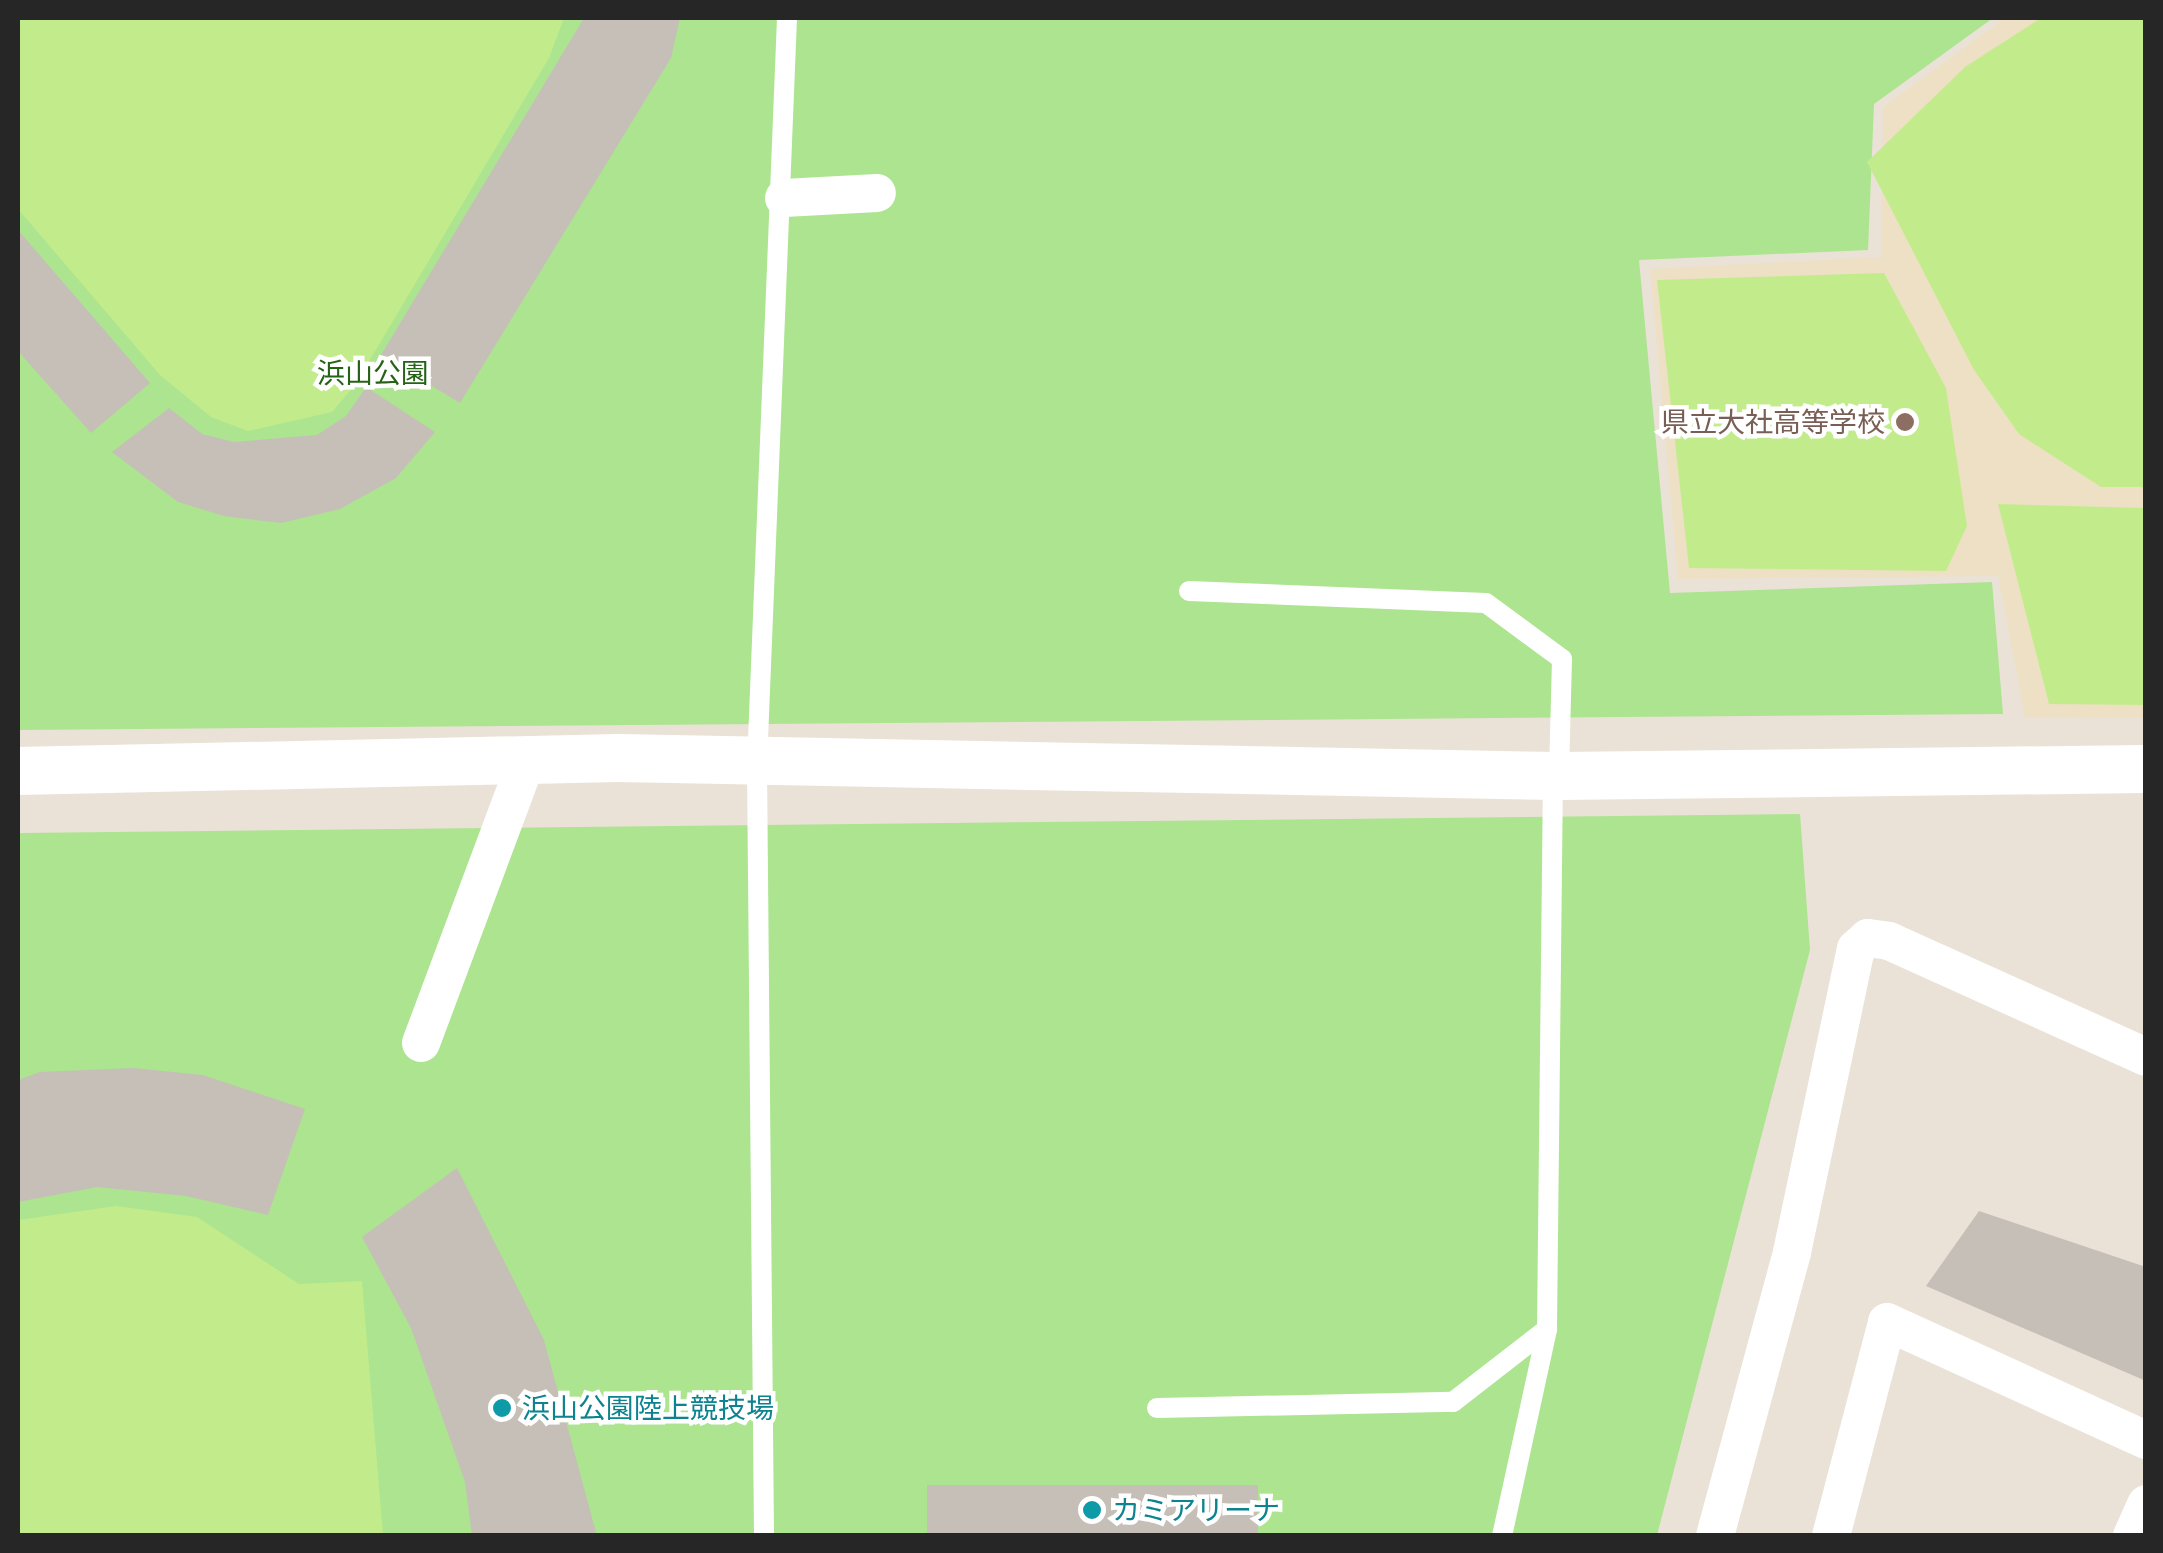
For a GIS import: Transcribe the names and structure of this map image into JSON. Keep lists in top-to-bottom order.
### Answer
{
  "parks": ["浜山公園"],
  "places": ["県立大社高等学校", "浜山公園陸上競技場", "カミアリーナ"]
}
